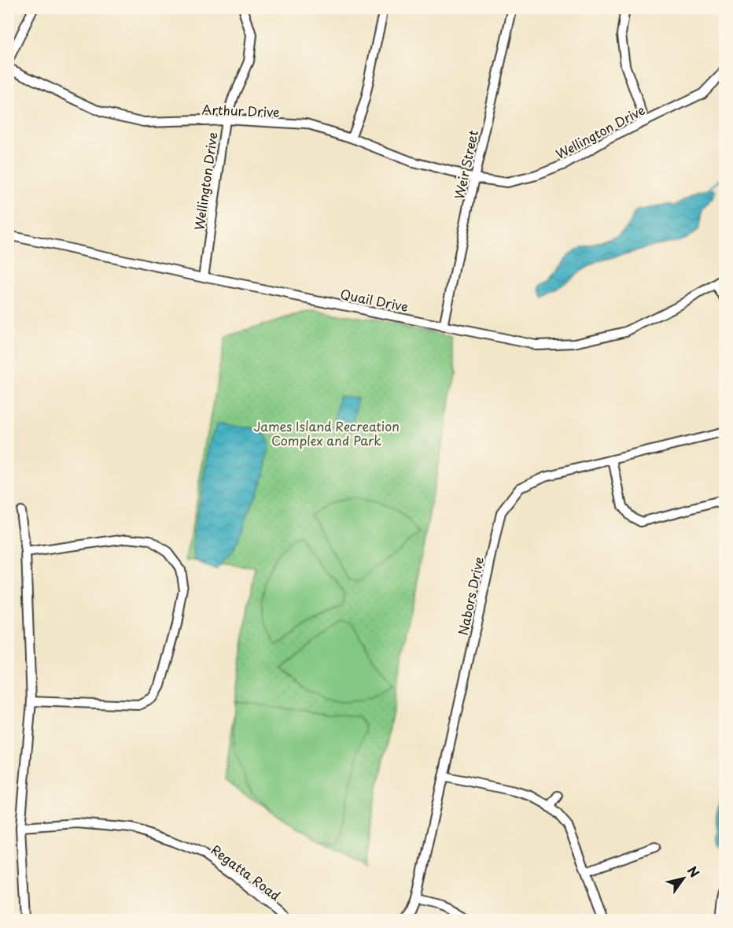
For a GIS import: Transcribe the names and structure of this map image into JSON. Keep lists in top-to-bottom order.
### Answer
{
  "streets": {
    "street": [
      "Arthur Drive",
      "Wellington Drive",
      "Weir Street",
      "Quail Drive",
      "Nabors Drive",
      "Regatta Road"
    ]
  },
  "crossings": [
    ["Arthur Drive", "Wellington Drive"],
    ["Arthur Drive", "Weir Street"],
    ["Wellington Drive", "Weir Street"],
    ["Wellington Drive", "Quail Drive"],
    ["Weir Street", "Quail Drive"]
  ],
  "parks": ["James Island Recreation Complex and Park"],
  "north": "top right"
}
